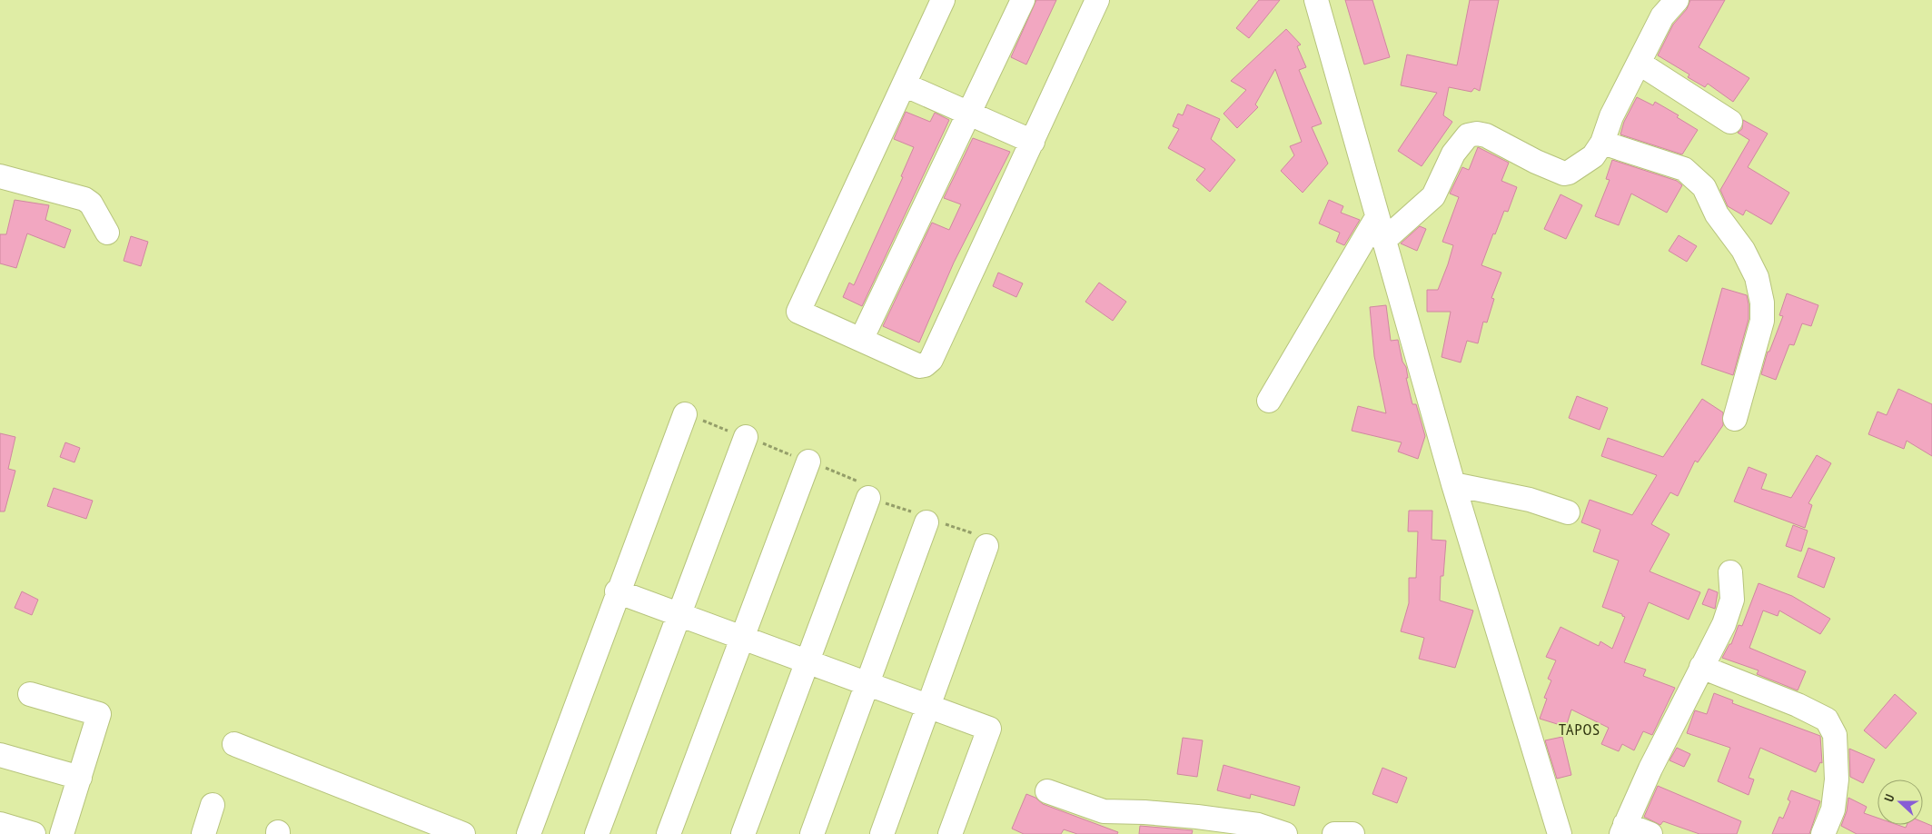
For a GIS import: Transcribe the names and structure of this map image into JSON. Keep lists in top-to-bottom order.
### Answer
{
  "districts": ["TAPOS"],
  "north": "left"
}
